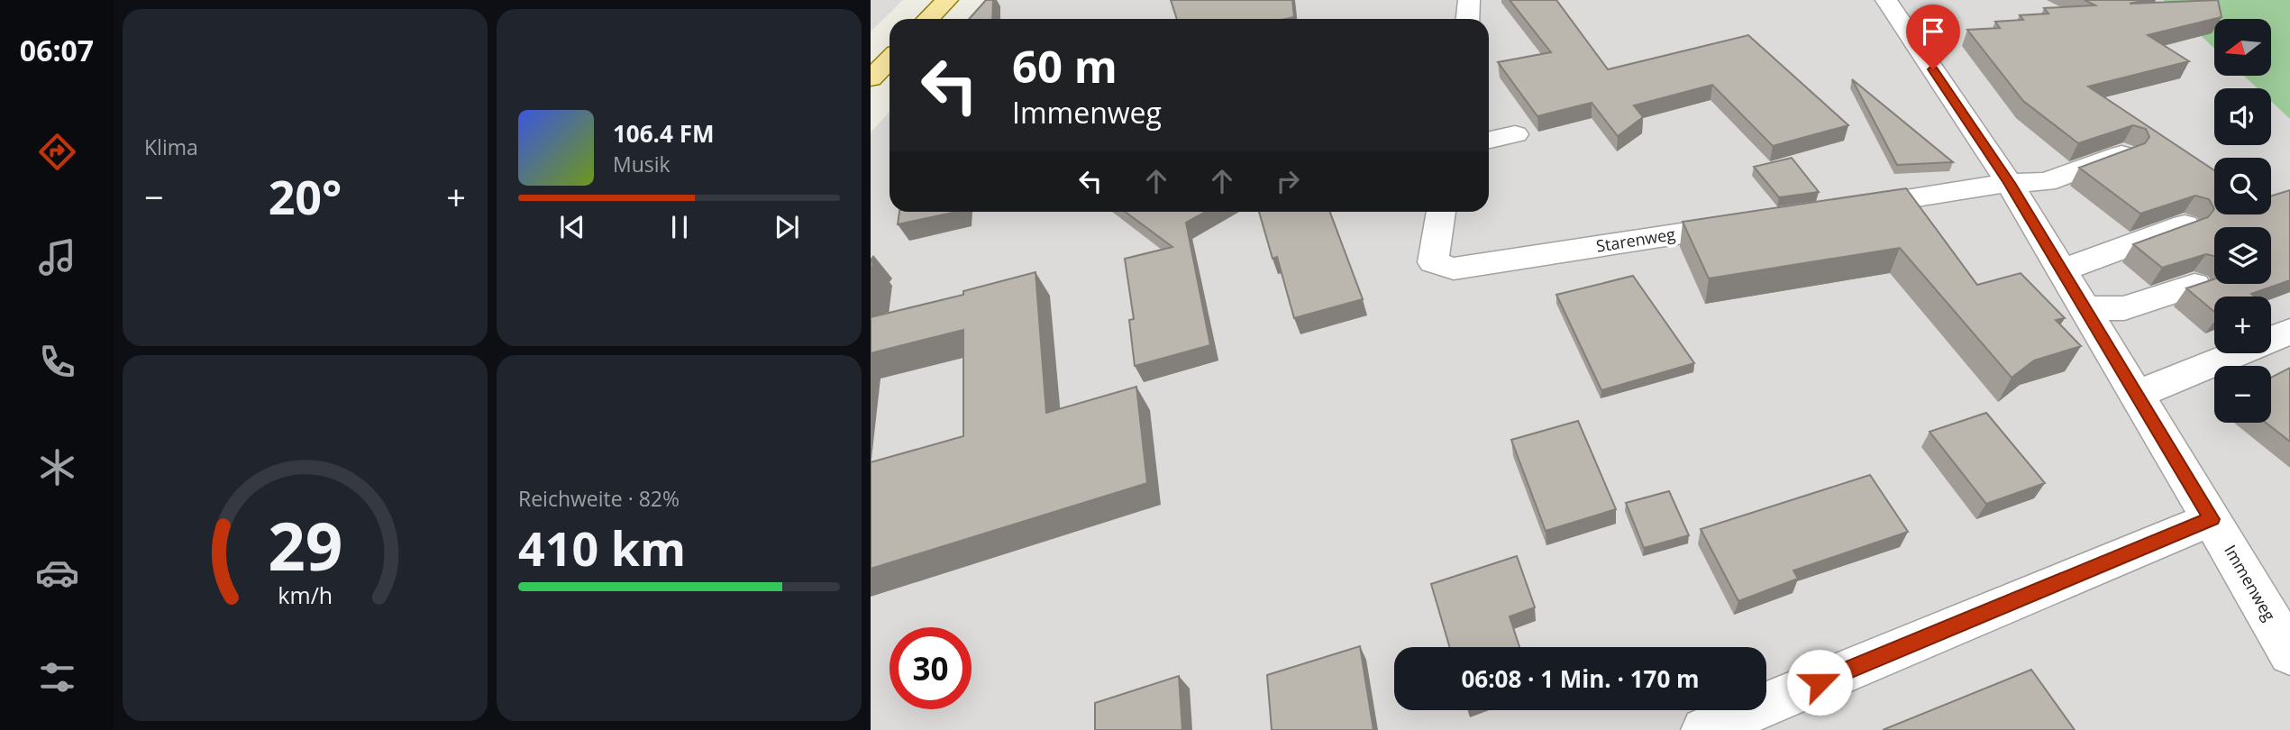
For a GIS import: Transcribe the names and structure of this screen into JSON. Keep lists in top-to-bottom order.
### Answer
{
  "streets": {
    "street": ["Starenweg", "Immenweg"]
  },
  "north": "left",
  "page": {
    "tabs": "06:07",
    "tile": [
      "Klima",
      ["Reichweite · 82%", "410 km"]
    ],
    "map_buttons": ["+", "−"],
    "turn": ["60 m", "Immenweg"],
    "song": ["106.4 FM", "Musik"],
    "heat": ["−", "20°", "+"],
    "limit": "30",
    "trip": "06:08 · 1 Min. · 170 m",
    "gauge": ["29", "km/h"]
  }
}
